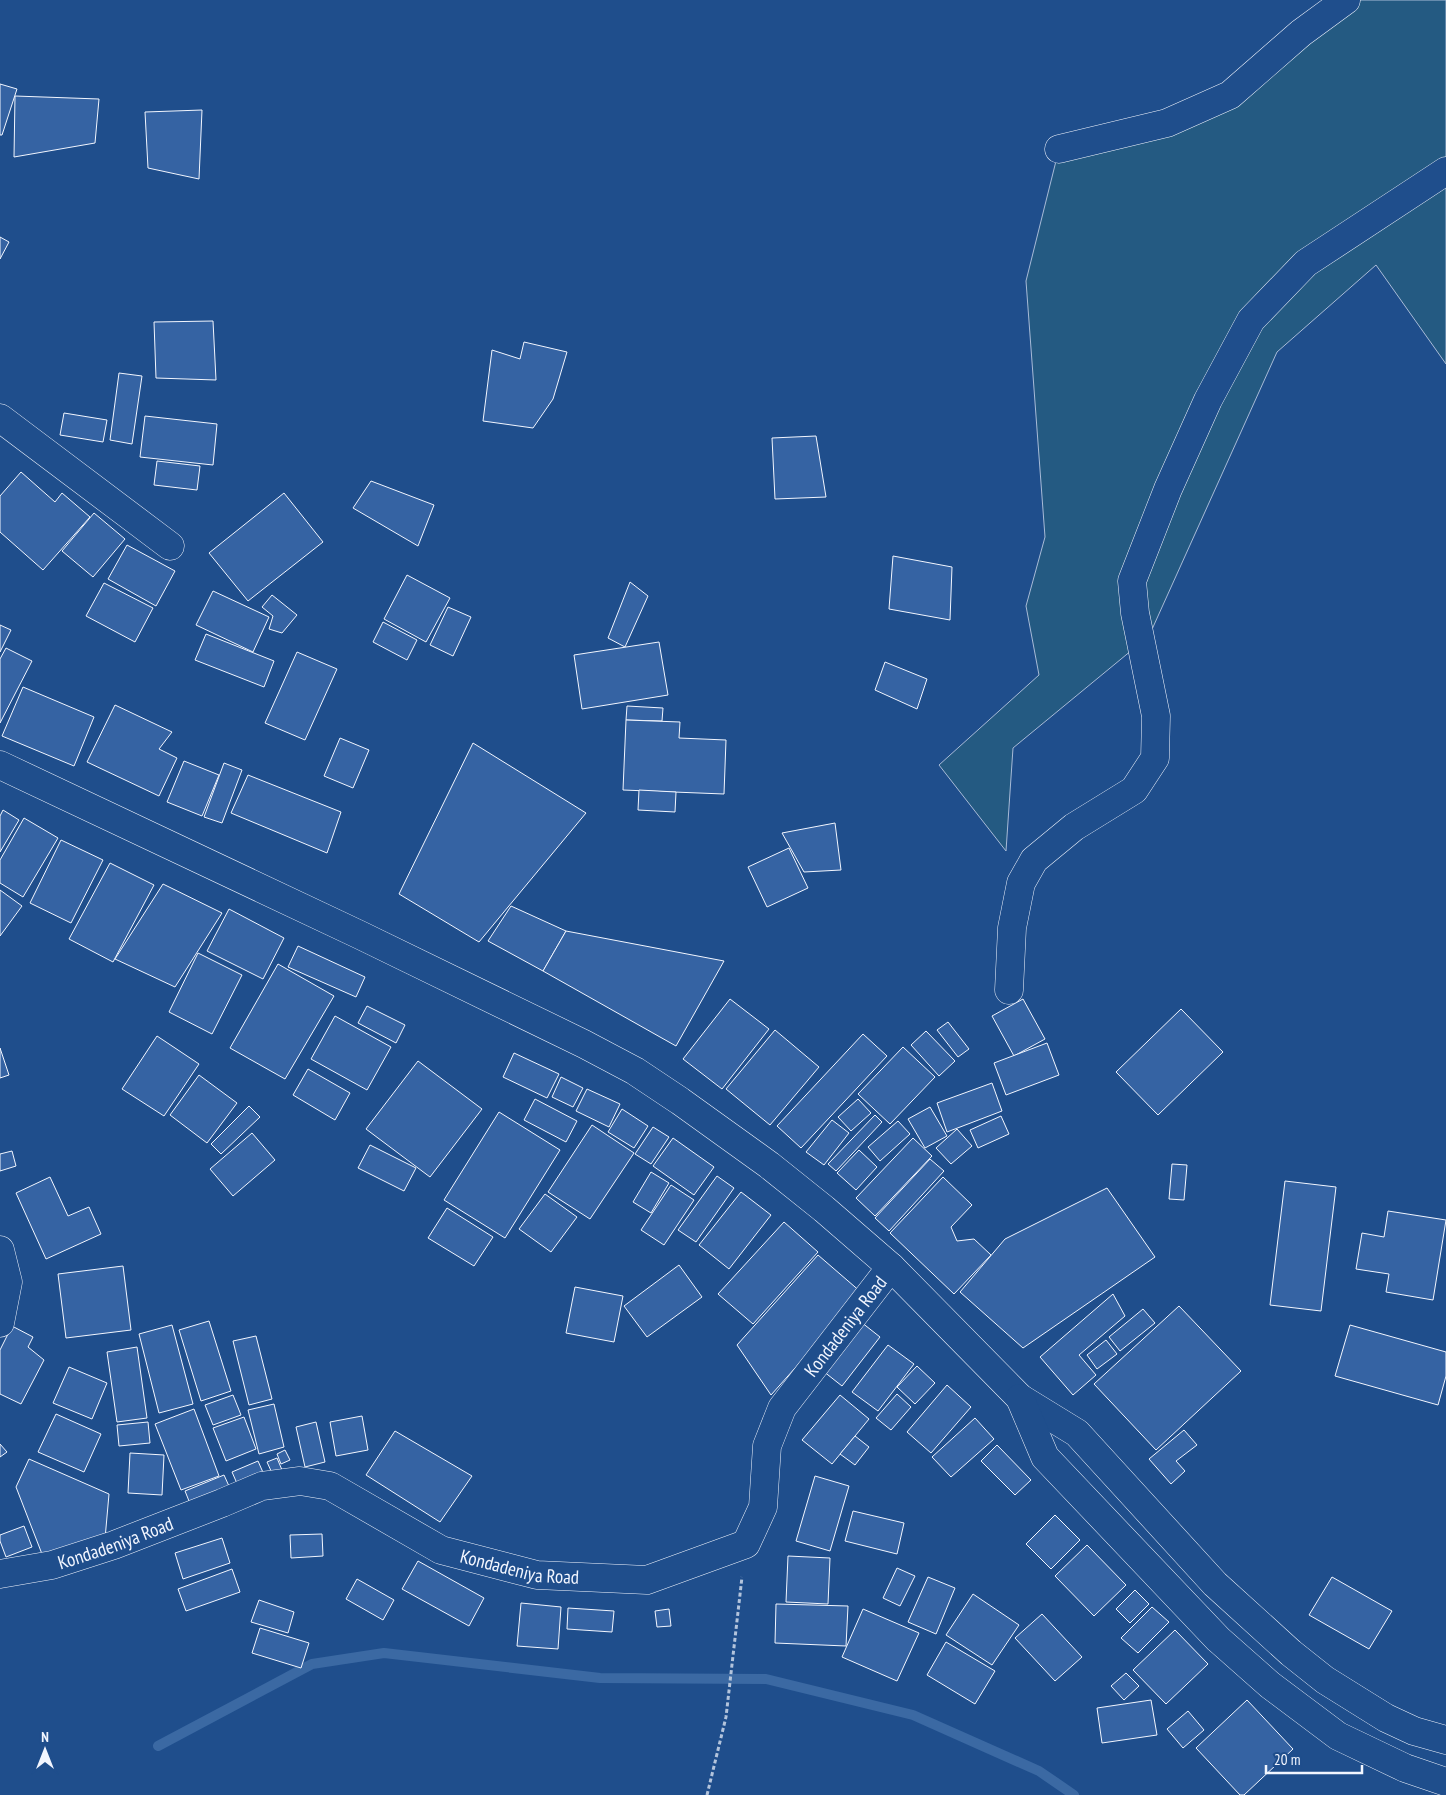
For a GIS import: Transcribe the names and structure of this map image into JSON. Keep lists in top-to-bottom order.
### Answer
{
  "streets": {
    "main road": ["Kondadeniya Road"]
  },
  "scale_bar": "20 m",
  "north": "top"
}
